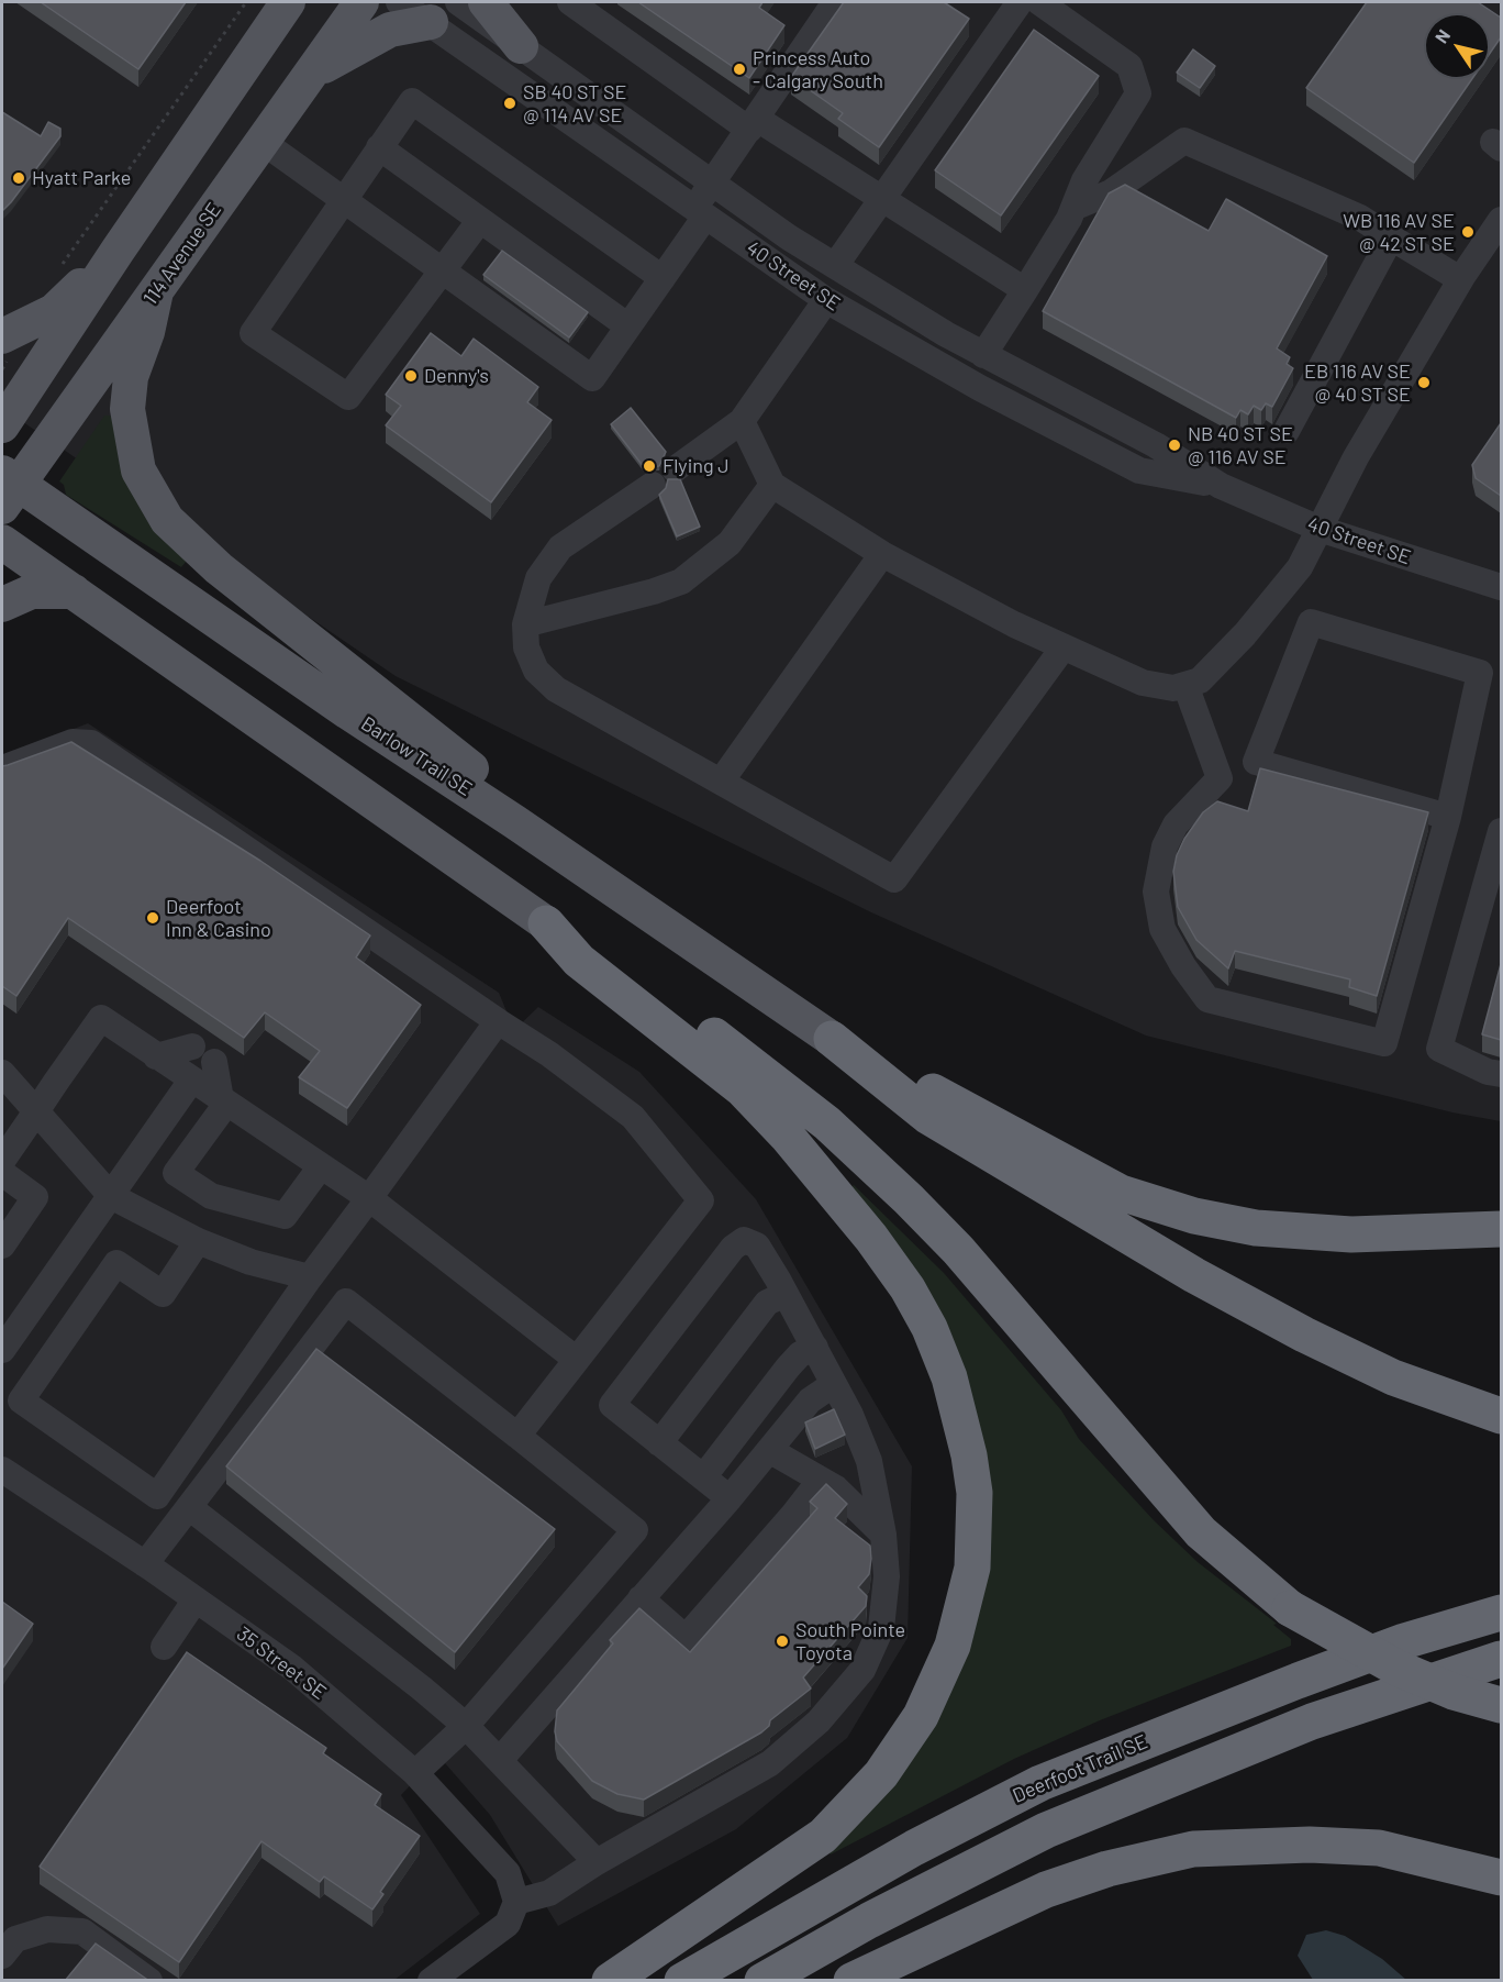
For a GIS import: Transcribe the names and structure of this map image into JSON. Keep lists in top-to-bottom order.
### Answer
{
  "streets": {
    "highway": ["Deerfoot Trail SE"],
    "main road": ["114 Avenue SE", "Barlow Trail SE"],
    "street": ["40 Street SE", "35 Street SE"]
  },
  "crossings": [
    ["114 Avenue SE", "Barlow Trail SE"]
  ],
  "places": [
    "Princess Auto - Calgary South",
    "SB 40 ST SE @ 114 AV SE",
    "Hyatt Parke",
    "WB 116 AV SE @ 42 ST SE",
    "Denny's",
    "EB 116 AV SE @ 40 ST SE",
    "NB 40 ST SE @ 116 AV SE",
    "Flying J",
    "Deerfoot Inn & Casino",
    "South Pointe Toyota"
  ],
  "north": "top left"
}
